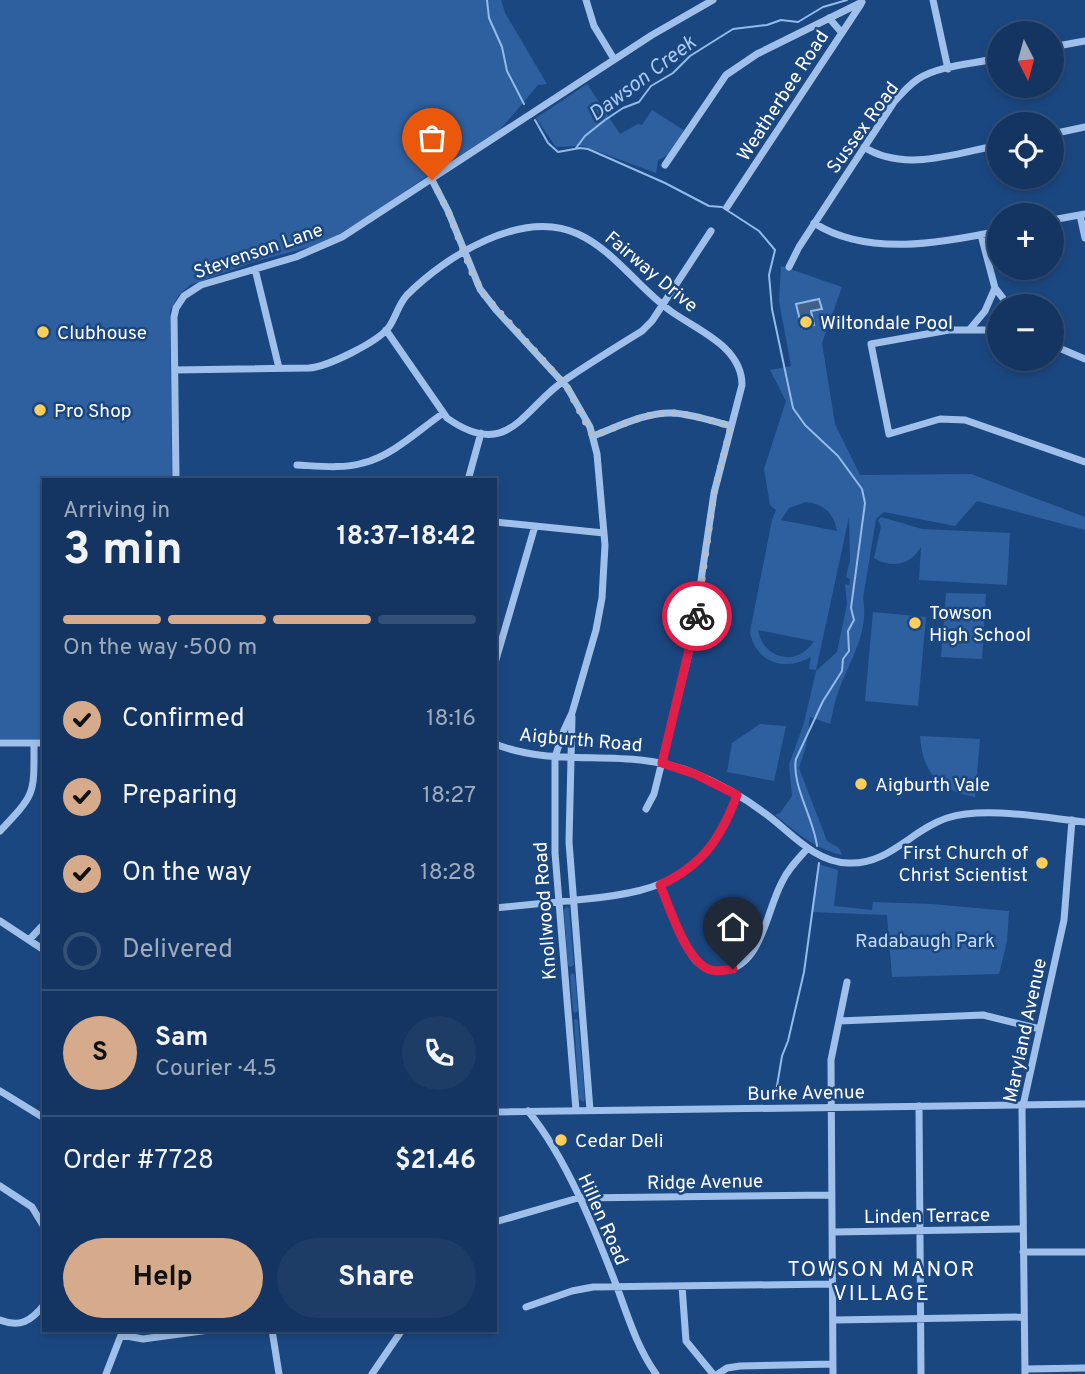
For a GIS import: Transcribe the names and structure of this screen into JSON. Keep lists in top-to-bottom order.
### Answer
{
  "streets": {
    "street": [
      "Weatherbee Road",
      "Sussex Road",
      "Stevenson Lane",
      "Fairway Drive",
      "Aigburth Road",
      "Knollwood Road",
      "Maryland Avenue",
      "Burke Avenue",
      "Ridge Avenue",
      "Linden Terrace",
      "Hillen Road"
    ]
  },
  "crossings": [
    ["Stevenson Lane", "Fairway Drive"],
    ["Stevenson Lane", "Knollwood Road"],
    ["Fairway Drive", "Aigburth Road"],
    ["Fairway Drive", "Knollwood Road"],
    ["Aigburth Road", "Knollwood Road"],
    ["Aigburth Road", "Maryland Avenue"],
    ["Knollwood Road", "Burke Avenue"],
    ["Maryland Avenue", "Burke Avenue"],
    ["Maryland Avenue", "Linden Terrace"],
    ["Burke Avenue", "Hillen Road"],
    ["Ridge Avenue", "Hillen Road"]
  ],
  "districts": ["TOWSON MANOR VILLAGE"],
  "water": ["Dawson Creek"],
  "parks": ["Radabaugh Park"],
  "places": [
    "Wiltondale Pool",
    "Clubhouse",
    "Pro Shop",
    "Towson High School",
    "Aigburth Vale",
    "First Church of Christ Scientist",
    "Cedar Deli"
  ],
  "north": "bottom",
  "page": {
    "map_buttons": ["+", "−"],
    "heading": ["3 min", "Arriving in", "18:37–18:42"],
    "panel": [
      "Sam",
      "Courier · 4.5",
      "Order #7728",
      "$21.46"
    ],
    "bar": "On the way · 500 m",
    "list": [
      ["Confirmed", "18:16"],
      ["Preparing", "18:27"],
      ["On the way", "18:28"],
      "Delivered"
    ],
    "round": "S",
    "buttons": ["Help", "Share"]
  }
}
